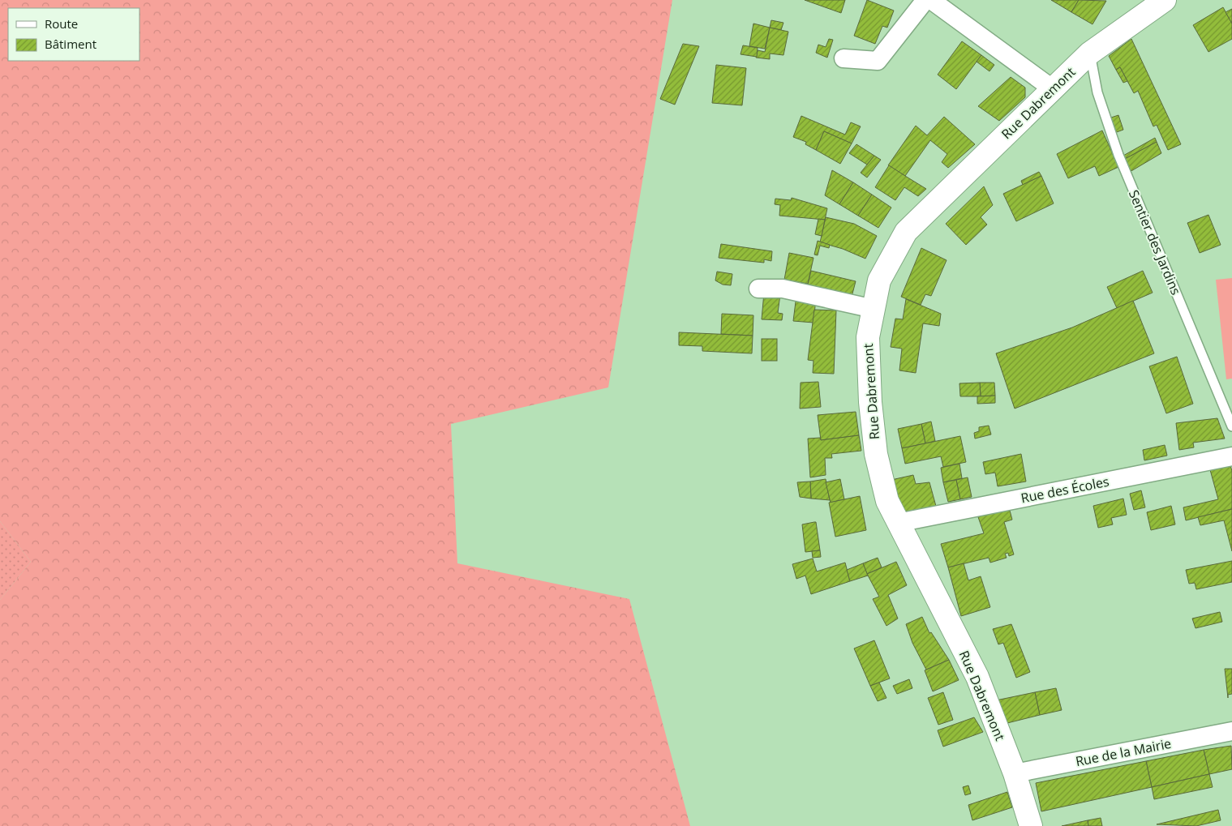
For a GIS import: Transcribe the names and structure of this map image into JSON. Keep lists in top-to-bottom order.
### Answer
{
  "streets": {
    "street": ["Rue Dabremont", "Rue des Écoles", "Rue de la Mairie"],
    "lane": ["Sentier des Jardins"]
  },
  "crossings": [
    ["Rue Dabremont", "Sentier des Jardins"],
    ["Rue Dabremont", "Rue des Écoles"],
    ["Rue Dabremont", "Rue de la Mairie"]
  ],
  "legend": ["Route", "Bâtiment"]
}
